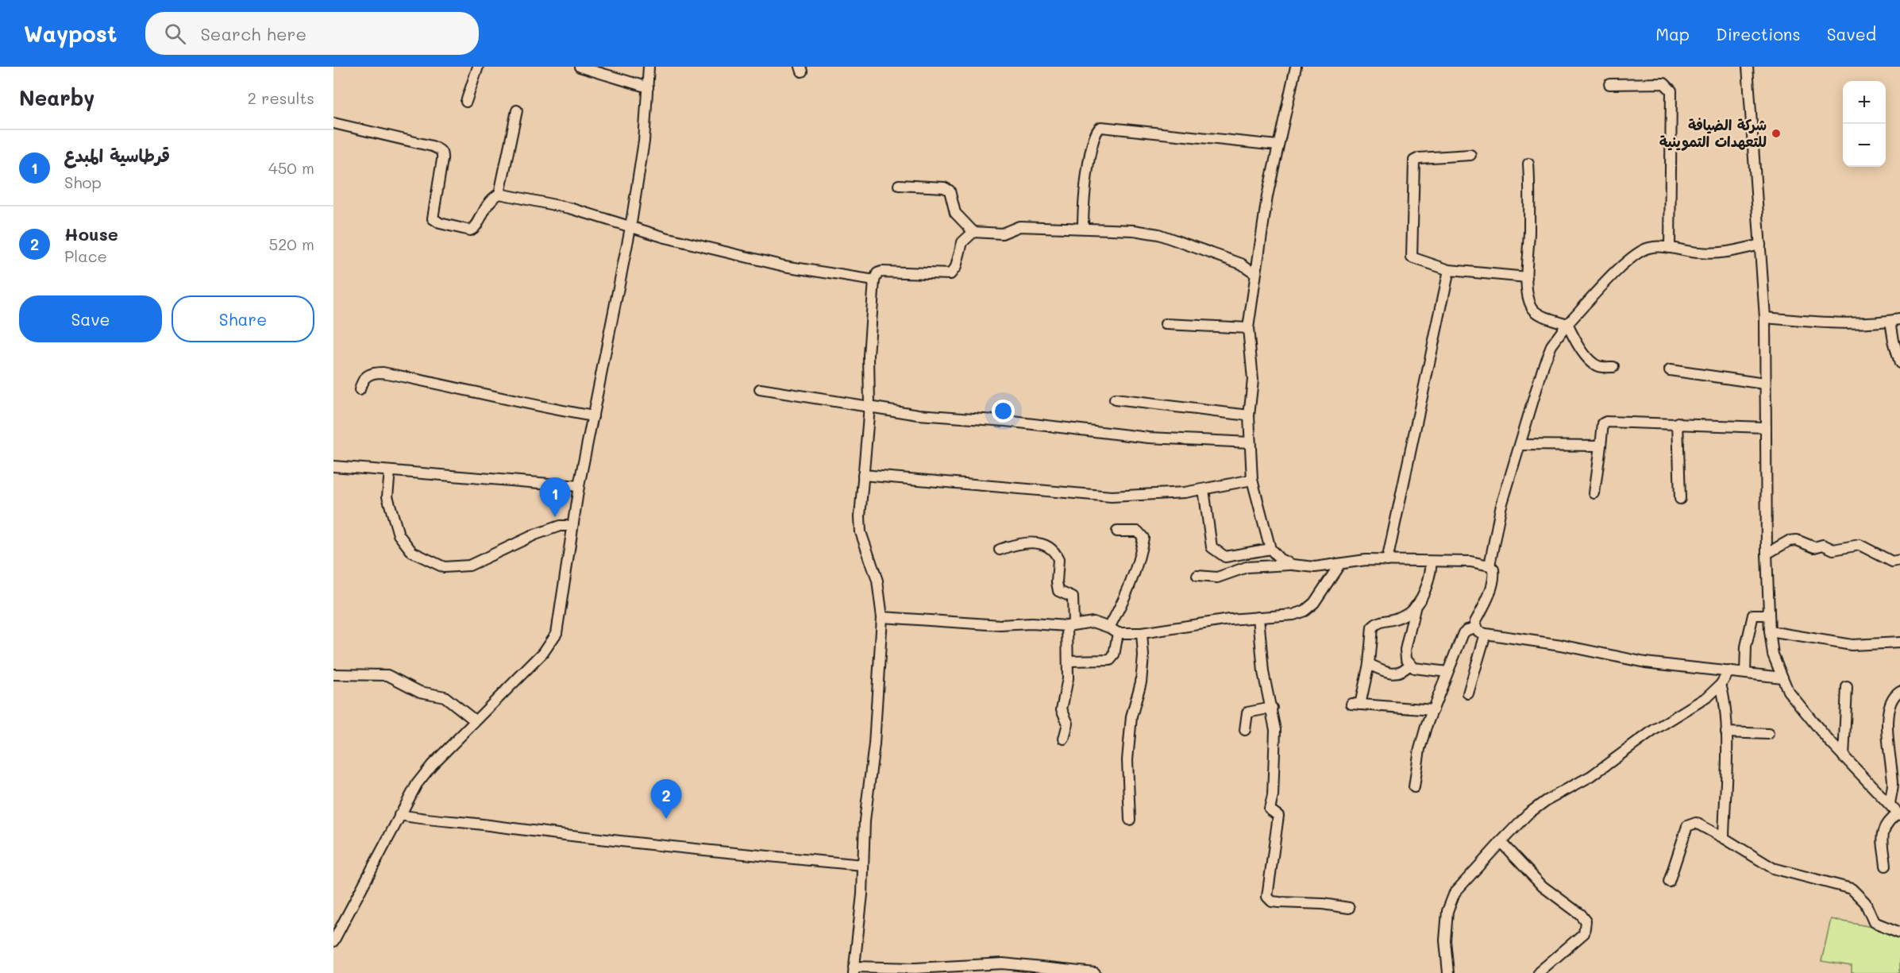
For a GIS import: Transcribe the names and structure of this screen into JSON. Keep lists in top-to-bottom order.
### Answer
{
  "places": ["شركة الضيافة للتعهدات التموينية"],
  "page": {
    "header": "Waypost",
    "search": "Search here",
    "nav": ["Map", "Directions", "Saved"],
    "heading": ["Nearby", "2 results"],
    "map_buttons": ["+", "−"],
    "list": [
      {
        "mark": "1",
        "name": "قرطاسية المبدع",
        "note": "Shop",
        "value": "450 m"
      },
      {
        "mark": "2",
        "name": "House",
        "note": "Place",
        "value": "520 m"
      }
    ],
    "buttons": ["Save", "Share"],
    "pins": ["1", "2"]
  }
}
